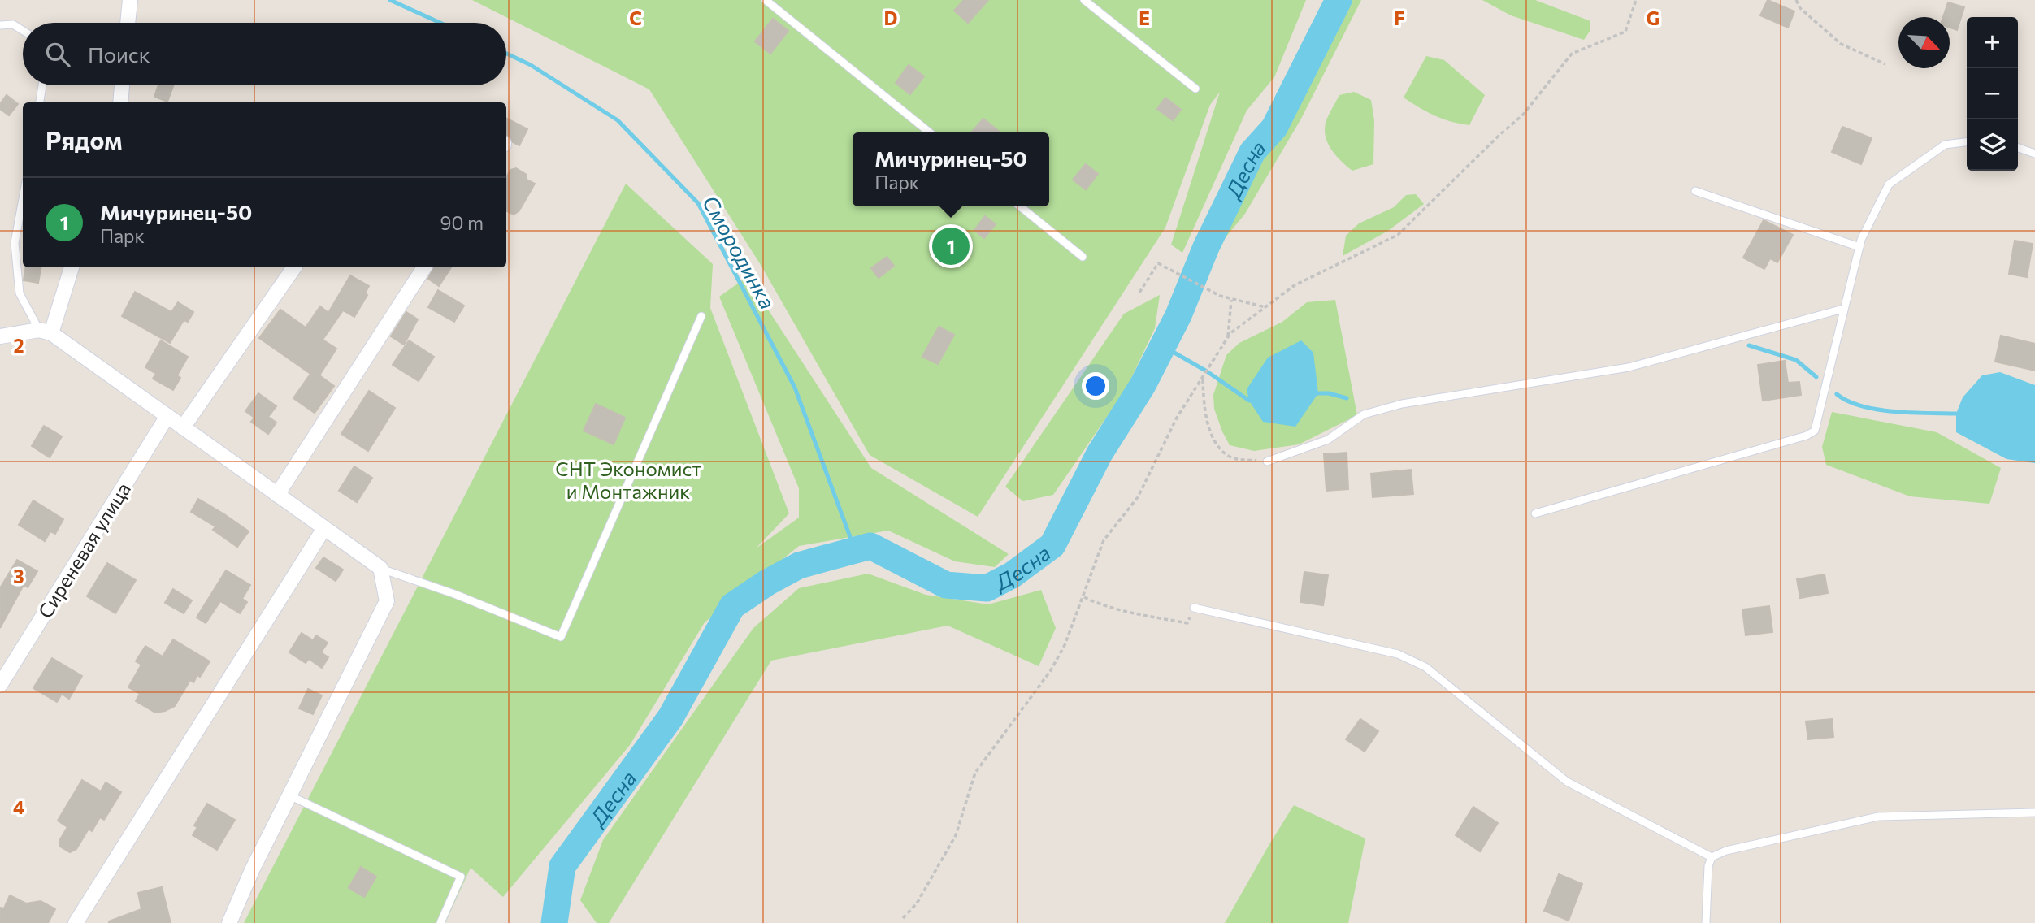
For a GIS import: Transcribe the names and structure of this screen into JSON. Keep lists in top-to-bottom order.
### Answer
{
  "streets": {
    "street": ["Сиреневая улица"]
  },
  "water": ["Десна", "Смородинка"],
  "parks": ["СНТ Экономист и Монтажник"],
  "north": "bottom right",
  "page": {
    "map_buttons": ["+", "−"],
    "search": "Поиск",
    "heading": "Рядом",
    "popup": ["Мичуринец-50", "Парк"],
    "list": [
      {
        "mark": "1",
        "name": "Мичуринец-50",
        "note": "Парк",
        "value": "90 m"
      }
    ],
    "pins": "1"
  },
  "grid": {
    "columns": [
      "C",
      "D",
      "E",
      "F",
      "G"
    ],
    "rows": ["2", "3", "4"]
  }
}
